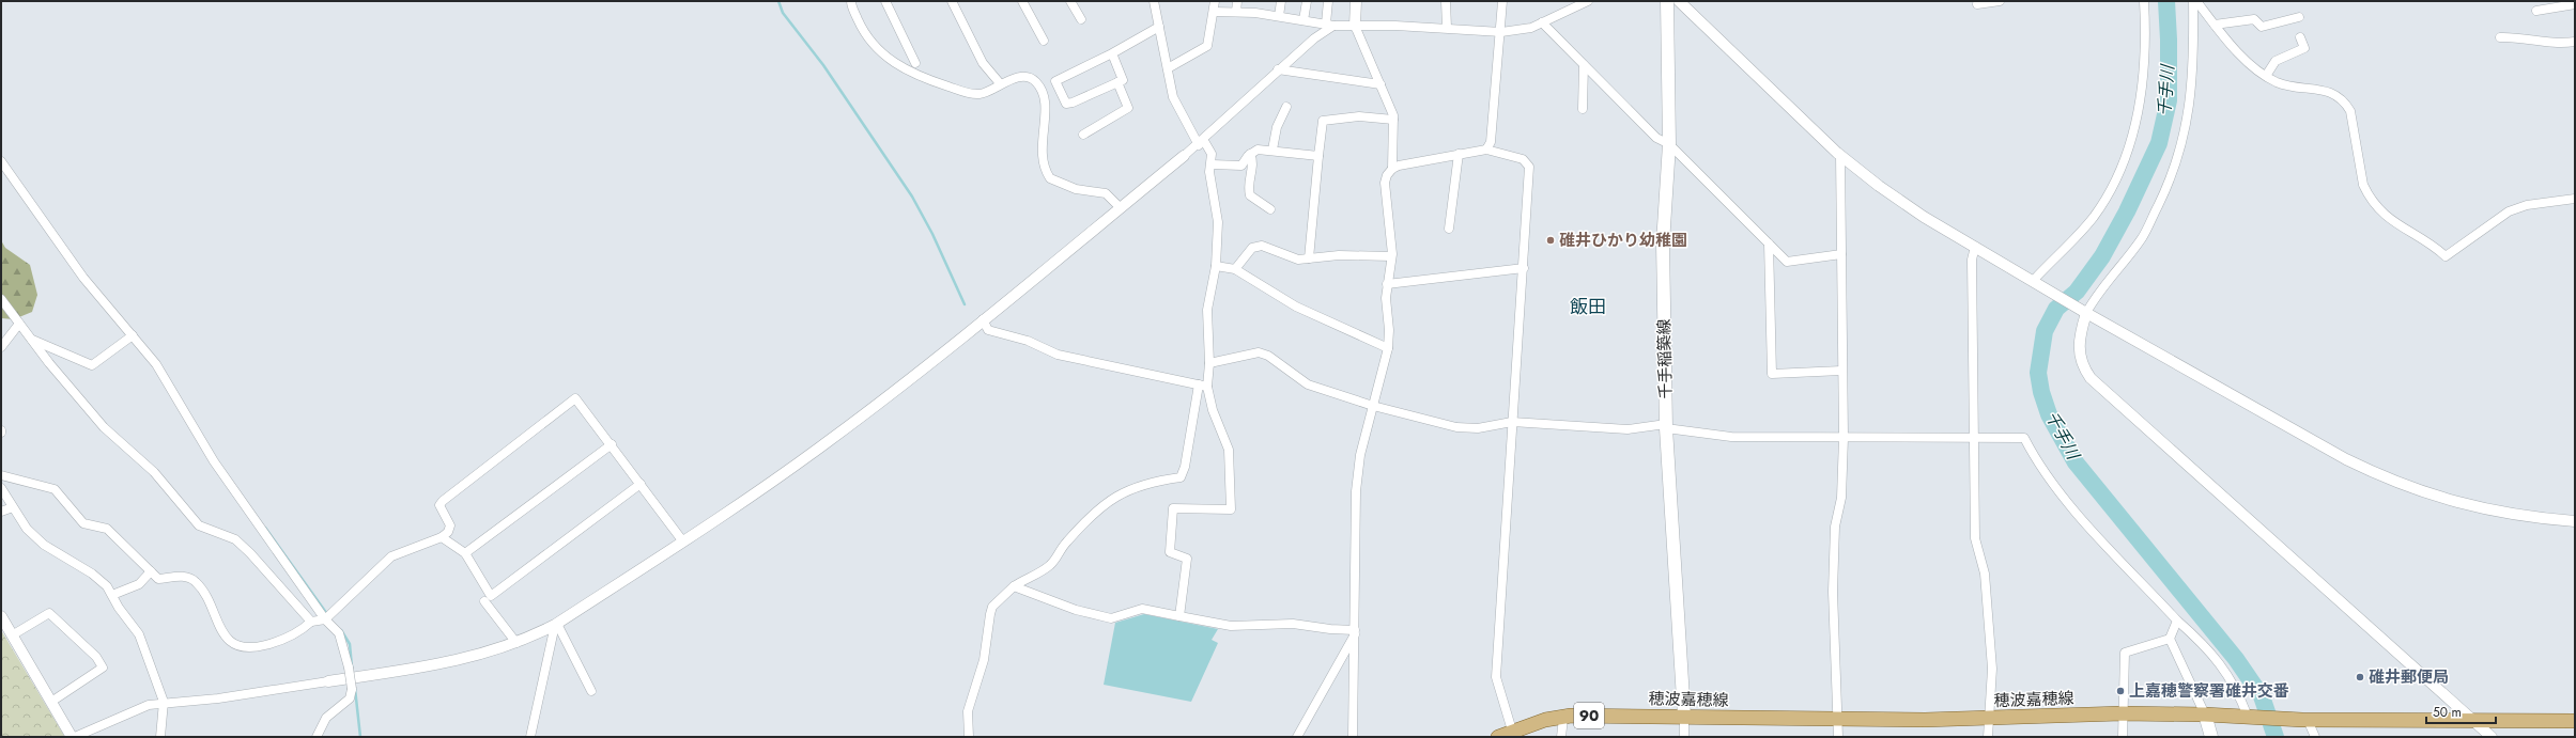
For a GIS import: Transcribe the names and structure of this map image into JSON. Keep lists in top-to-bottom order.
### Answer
{
  "streets": {
    "main road": ["千手稲築線", "穂波嘉穂線", "90"]
  },
  "crossings": [
    ["千手稲築線", "穂波嘉穂線"]
  ],
  "districts": ["飯田"],
  "water": ["千手川"],
  "places": ["碓井ひかり幼稚園", "碓井郵便局", "上嘉穂警察署碓井交番"],
  "scale_bar": "50 m"
}
